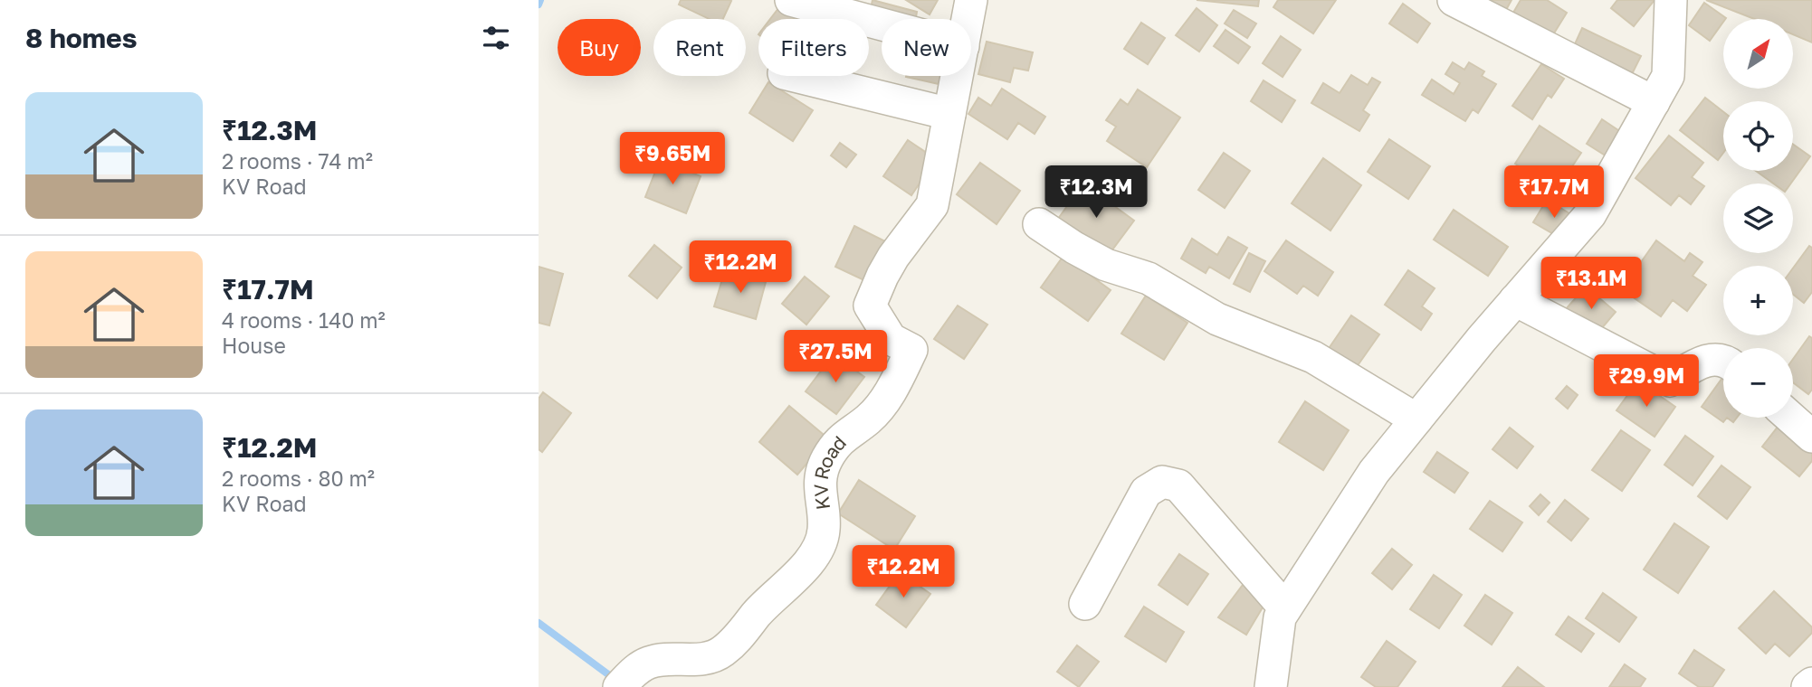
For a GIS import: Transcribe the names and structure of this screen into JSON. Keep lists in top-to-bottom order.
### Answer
{
  "streets": {
    "street": ["KV Road"]
  },
  "north": "top right",
  "page": {
    "heading": "8 homes",
    "map_buttons": ["+", "−"],
    "chip": [
      "Buy",
      "Rent",
      "Filters",
      "New"
    ],
    "list": [
      {
        "name": "₹12.3M",
        "note": "2 rooms · 74 m² · KV Road"
      },
      {
        "name": "₹17.7M",
        "note": "4 rooms · 140 m² · House"
      },
      {
        "name": "₹12.2M",
        "note": "2 rooms · 80 m² · KV Road"
      }
    ],
    "price": [
      "₹9.65M",
      "₹12.3M",
      "₹17.7M",
      "₹12.2M",
      "₹13.1M",
      "₹27.5M",
      "₹29.9M",
      "₹12.2M"
    ]
  }
}
